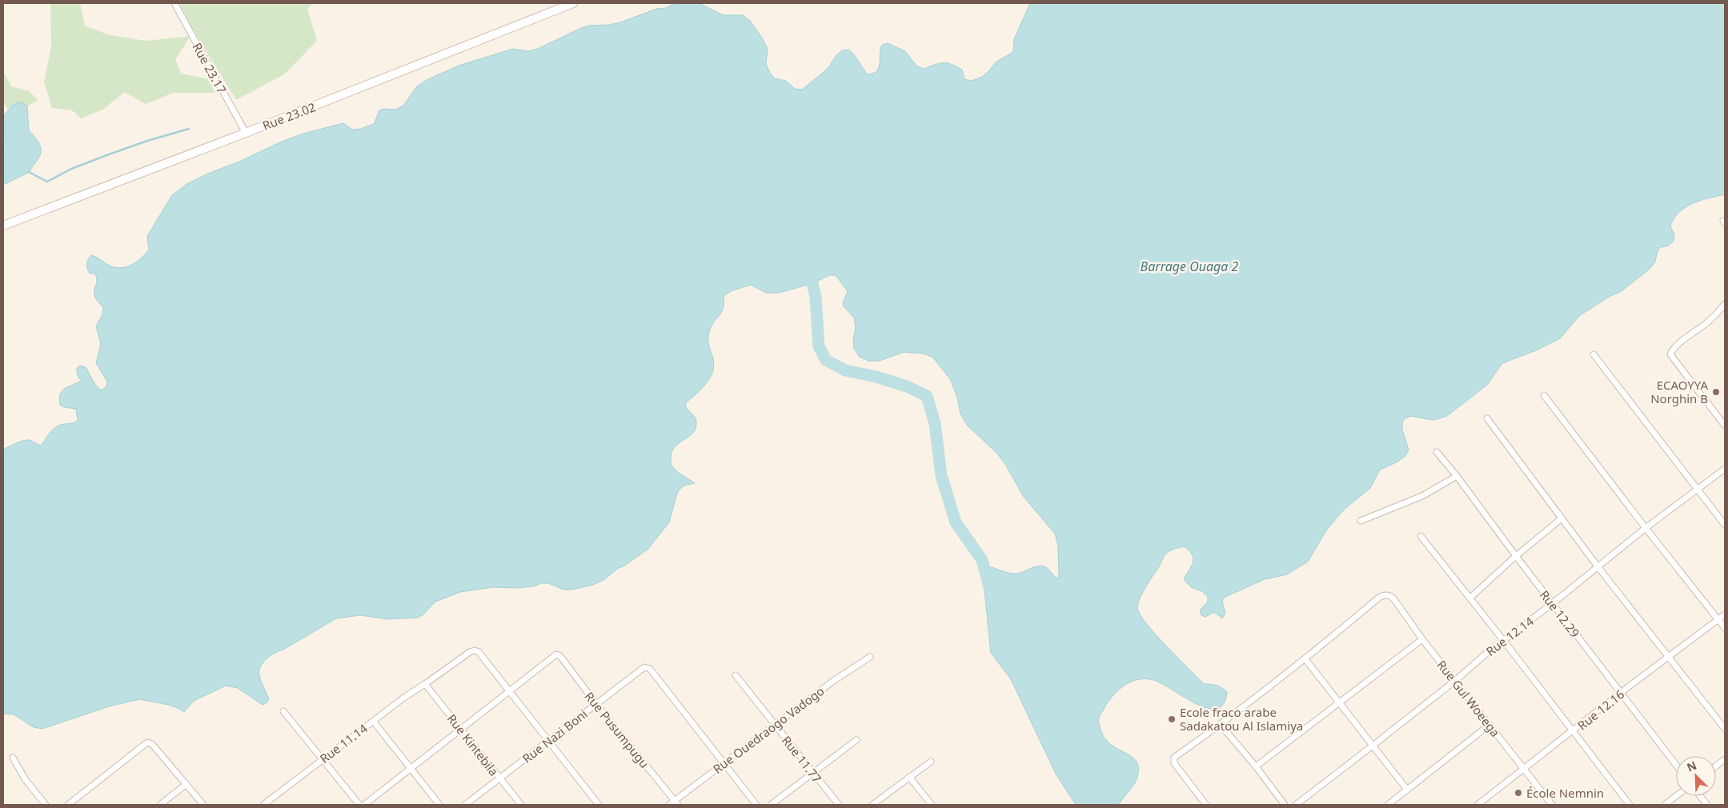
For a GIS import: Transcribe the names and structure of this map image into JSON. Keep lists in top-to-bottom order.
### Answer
{
  "streets": {
    "street": [
      "Rue 23.17",
      "Rue 23.02",
      "Rue 12.29",
      "Rue 12.14",
      "Rue Gul Woeega",
      "Rue 12.16",
      "Rue Pusumpugu",
      "Rue Ouedraogo Vadogo",
      "Rue Nazi Boni",
      "Rue 11.14",
      "Rue Kintebila",
      "Rue 11.77"
    ]
  },
  "crossings": [
    ["Rue 23.17", "Rue 23.02"],
    ["Rue 12.29", "Rue 12.14"],
    ["Rue 12.29", "Rue 12.16"],
    ["Rue 12.14", "Rue Gul Woeega"],
    ["Rue Gul Woeega", "Rue 12.16"],
    ["Rue Pusumpugu", "Rue Ouedraogo Vadogo"],
    ["Rue Pusumpugu", "Rue Nazi Boni"],
    ["Rue Pusumpugu", "Rue 11.14"],
    ["Rue Ouedraogo Vadogo", "Rue Nazi Boni"],
    ["Rue Ouedraogo Vadogo", "Rue 11.77"],
    ["Rue Nazi Boni", "Rue Kintebila"],
    ["Rue 11.14", "Rue Kintebila"]
  ],
  "water": ["Barrage Ouaga 2"],
  "places": ["ECAOYYA Norghin B", "Ecole fraco arabe Sadakatou Al Islamiya", "École Nemnin"],
  "north": "top left"
}
